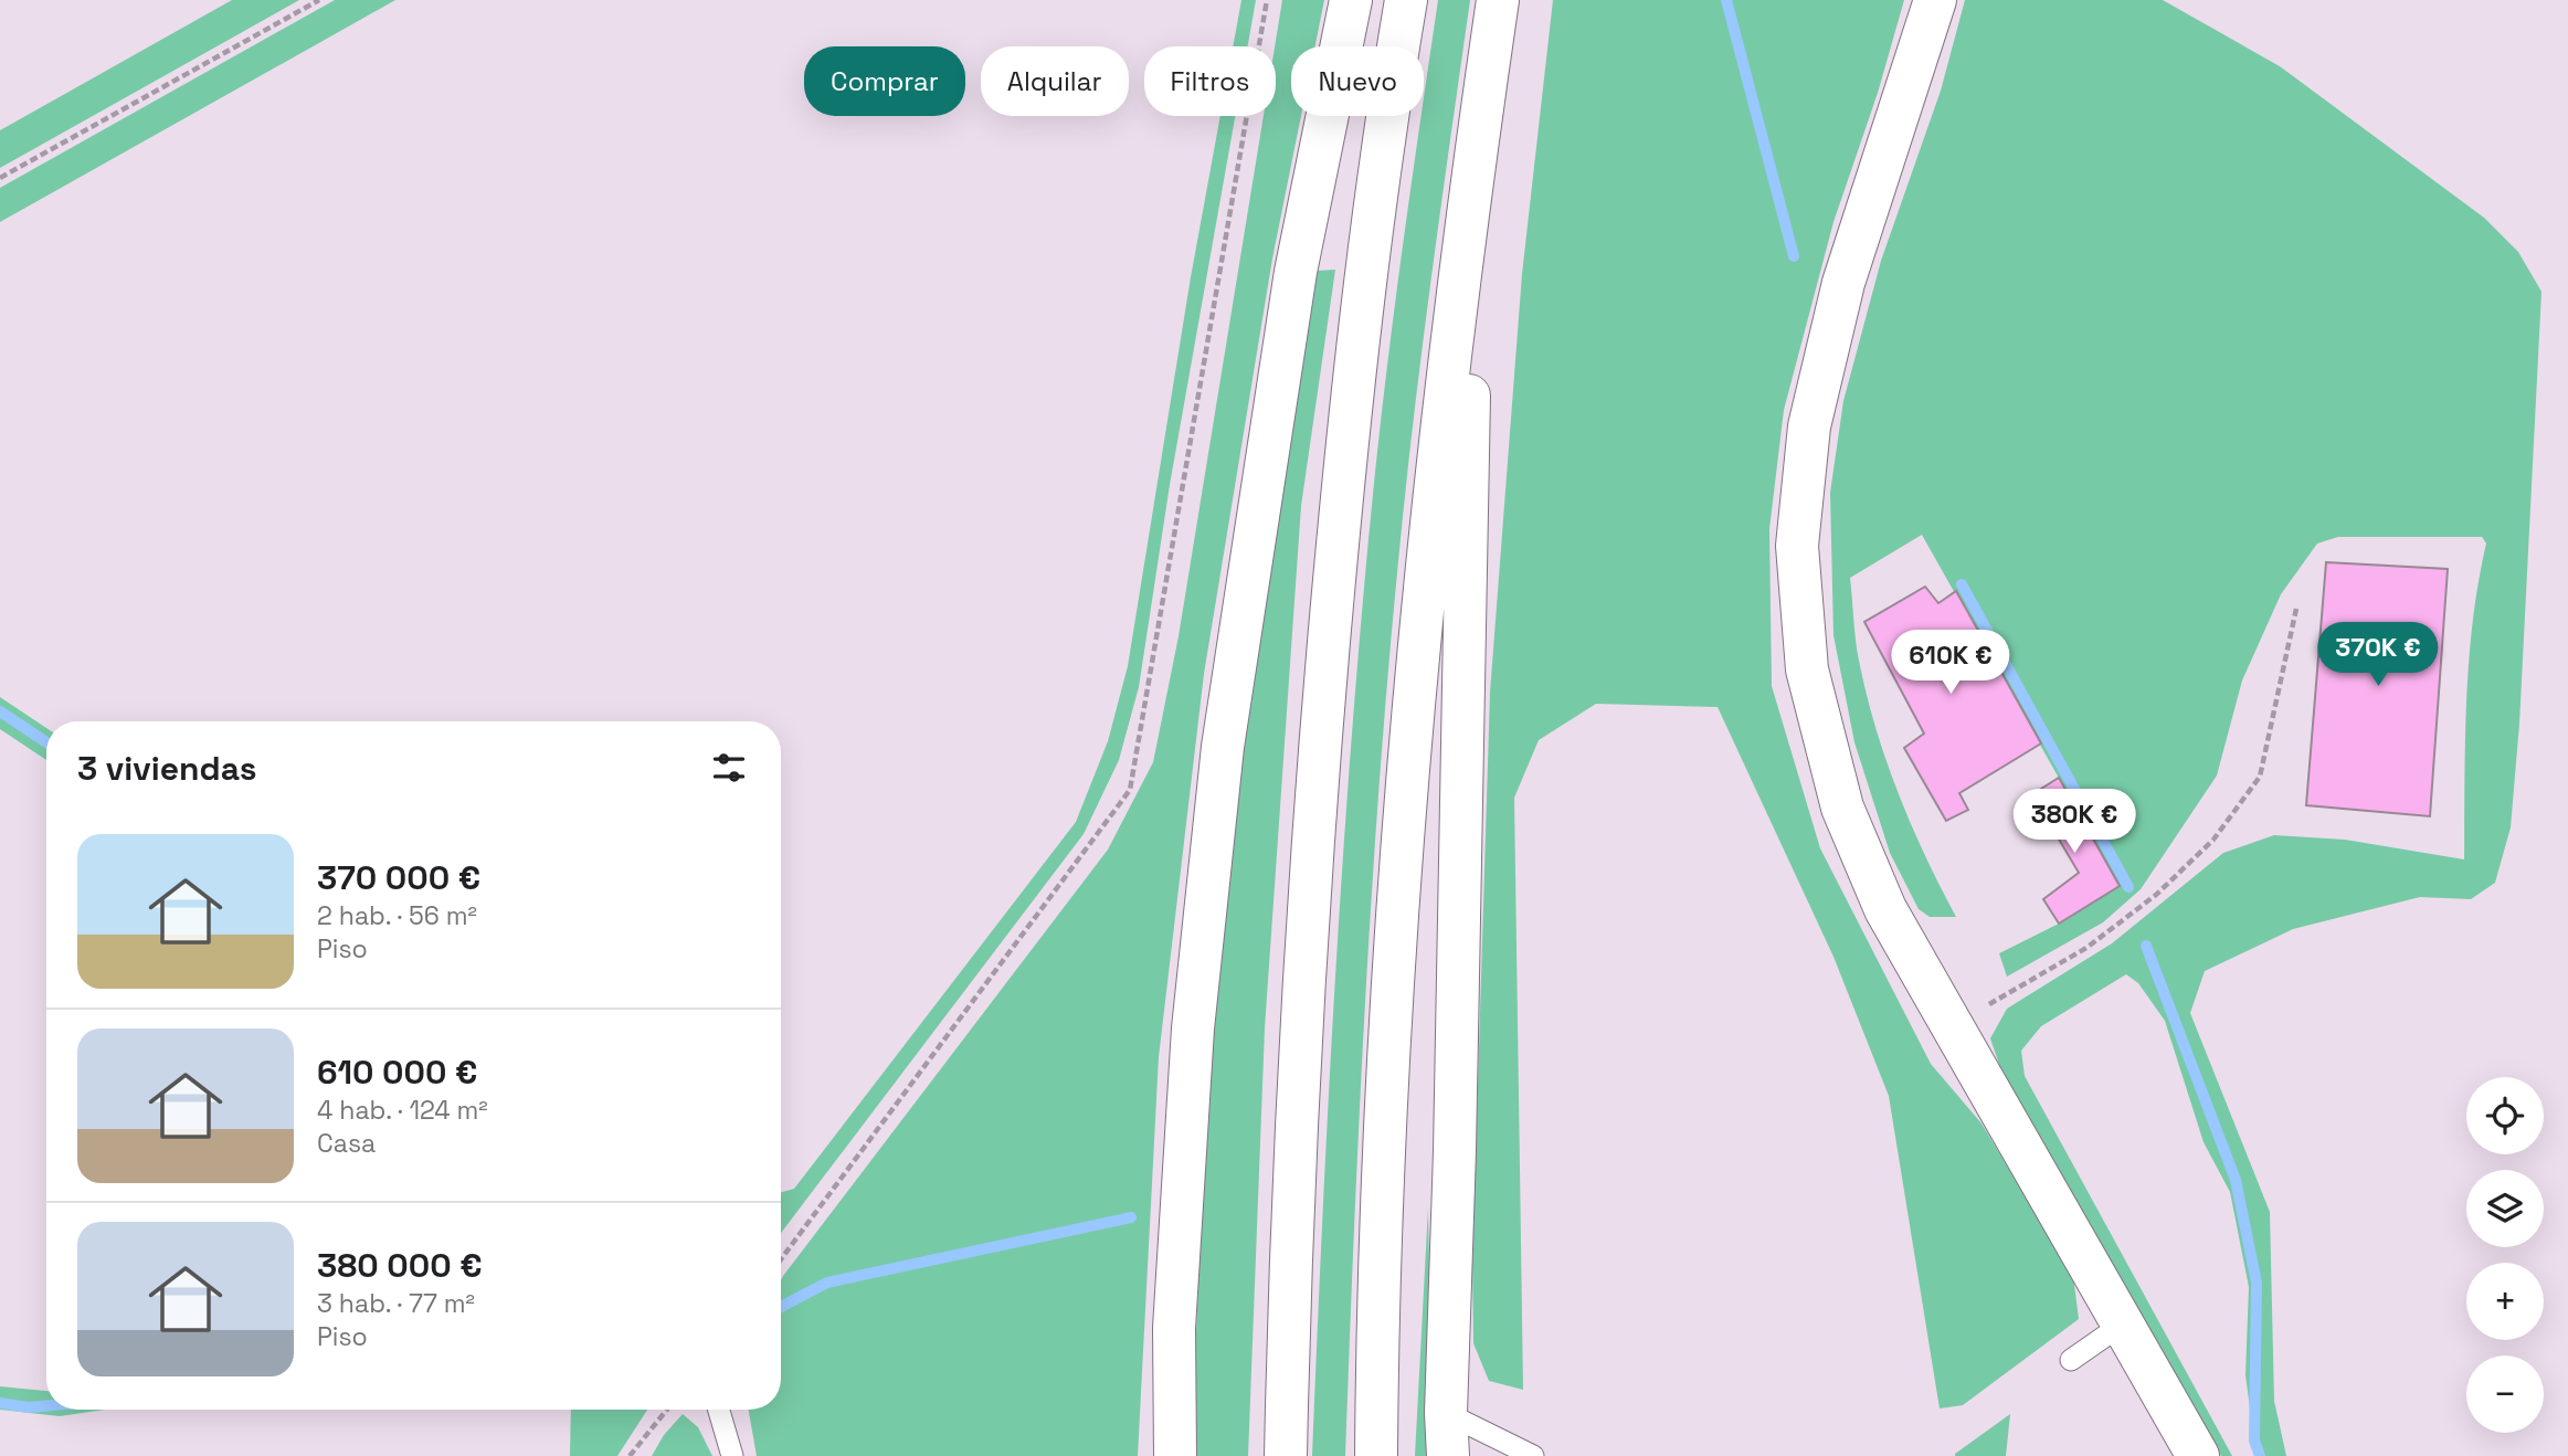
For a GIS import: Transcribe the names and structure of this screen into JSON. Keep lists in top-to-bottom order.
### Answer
{
  "page": {
    "chip": [
      "Comprar",
      "Alquilar",
      "Filtros",
      "Nuevo"
    ],
    "price": ["370K €", "610K €", "380K €"],
    "heading": "3 viviendas",
    "list": [
      {
        "name": "370 000 €",
        "note": "2 hab. · 56 m² · Piso"
      },
      {
        "name": "610 000 €",
        "note": "4 hab. · 124 m² · Casa"
      },
      {
        "name": "380 000 €",
        "note": "3 hab. · 77 m² · Piso"
      }
    ],
    "map_buttons": ["+", "−"]
  }
}
